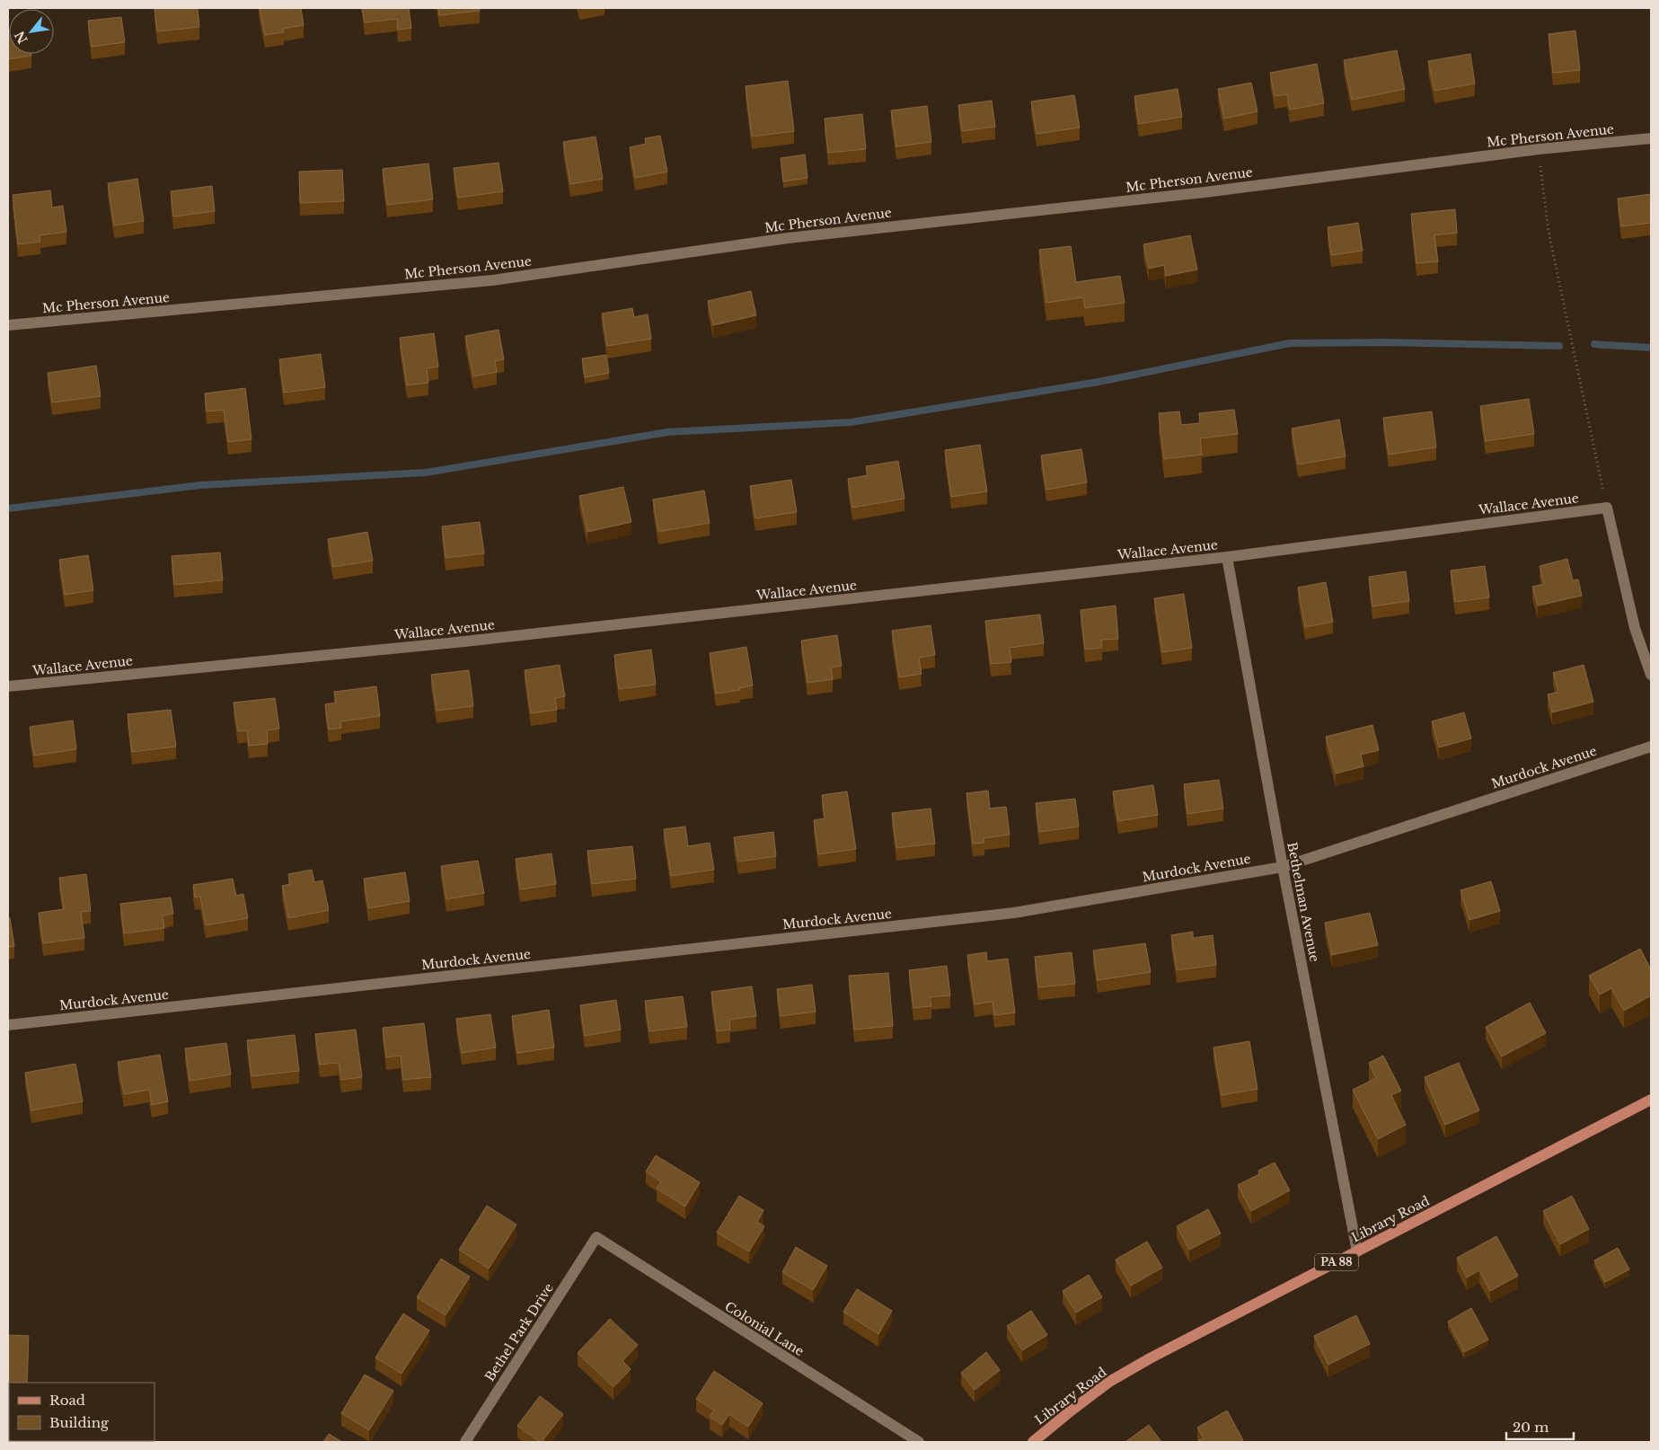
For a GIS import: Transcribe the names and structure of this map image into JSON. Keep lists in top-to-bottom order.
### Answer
{
  "streets": {
    "main road": ["Library Road", "PA 88"],
    "street": [
      "Mc Pherson Avenue",
      "Wallace Avenue",
      "Murdock Avenue",
      "Bethelman Avenue",
      "Colonial Lane",
      "Bethel Park Drive"
    ]
  },
  "crossings": [
    ["Wallace Avenue", "Bethelman Avenue"],
    ["Murdock Avenue", "Bethelman Avenue"],
    ["Bethelman Avenue", "Library Road"],
    ["Colonial Lane", "Bethel Park Drive"]
  ],
  "legend": ["Road", "Building"],
  "scale_bar": "20 m",
  "north": "bottom left"
}
